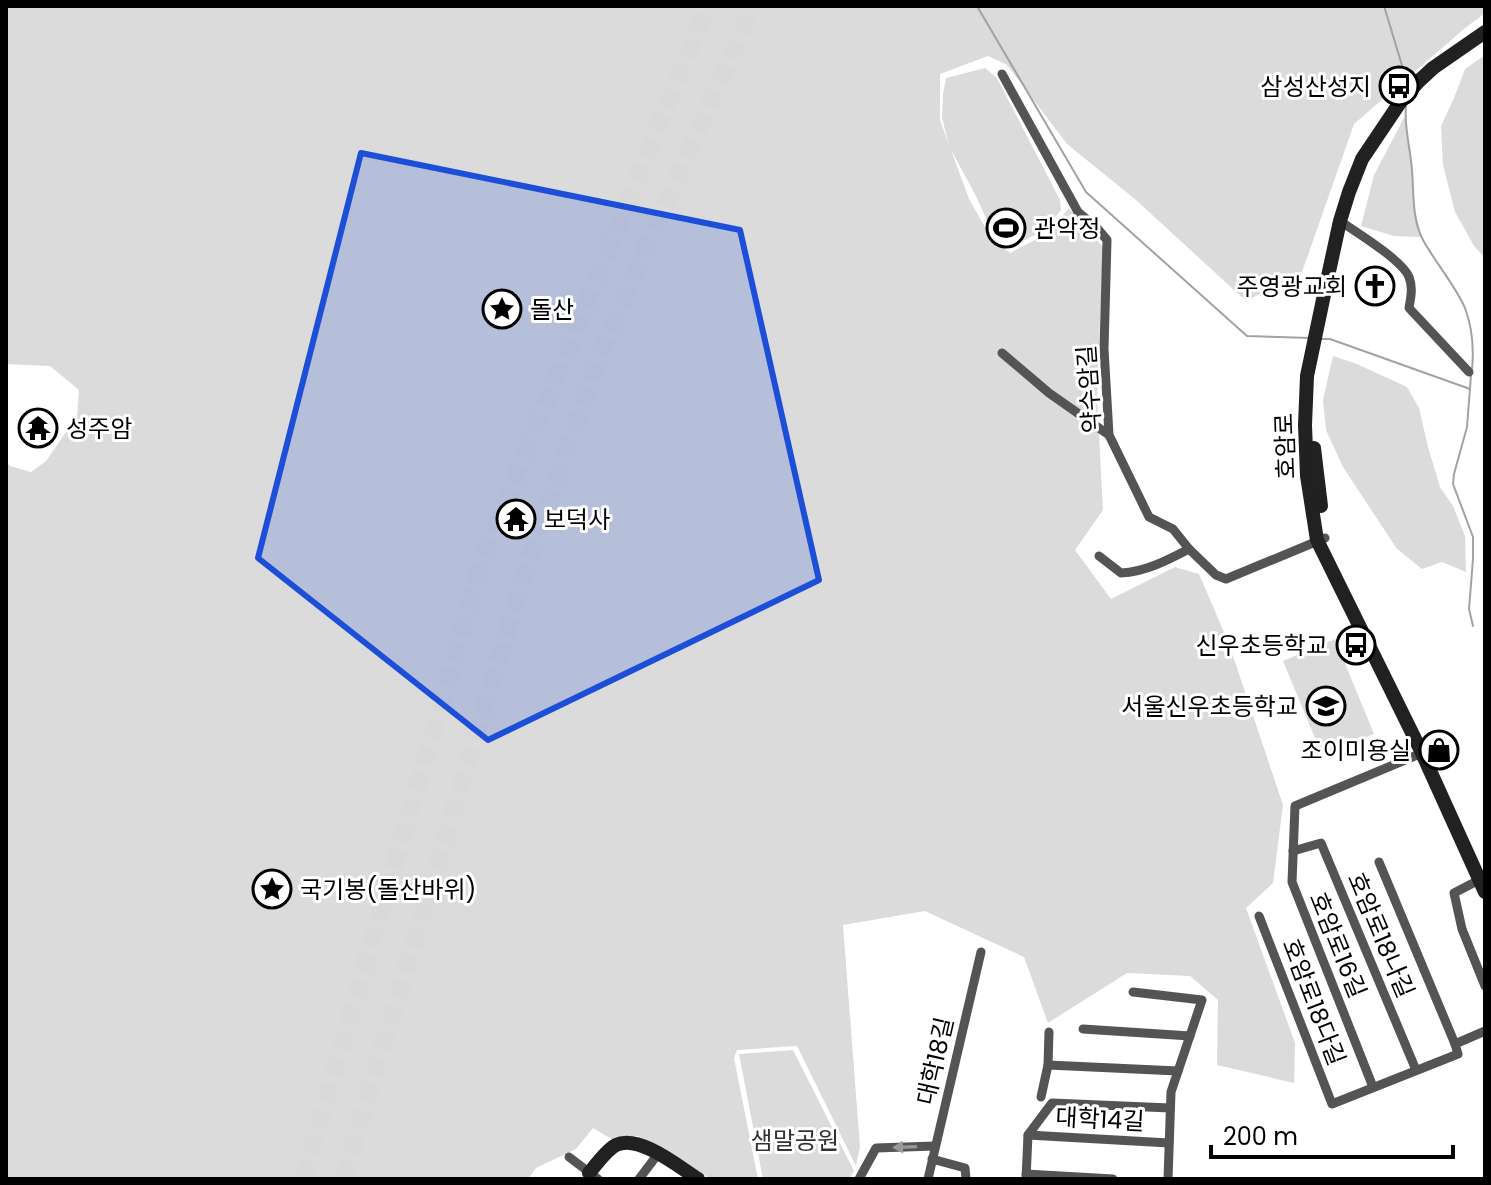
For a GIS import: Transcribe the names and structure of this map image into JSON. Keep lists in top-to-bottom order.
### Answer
{
  "streets": {
    "main road": ["호암로"],
    "street": [
      "약수암길",
      "호암로18나길",
      "호암로16길",
      "호암로18다길",
      "대학18길",
      "대학14길"
    ]
  },
  "crossings": [
    ["약수암길", "호암로"],
    ["호암로", "호암로16길"],
    ["호암로18나길", "호암로16길"],
    ["호암로16길", "호암로18다길"]
  ],
  "parks": ["샘말공원"],
  "places": {
    "bus stop": ["삼성산성지", "신우초등학교"],
    "sports": ["관악정"],
    "church": ["주영광교회"],
    "place": ["돌산", "국기봉(돌산바위)"],
    "temple": ["성주암", "보덕사"],
    "school or university": ["서울신우초등학교"],
    "shop": ["조이미용실"]
  },
  "scale_bar": "200 m"
}
